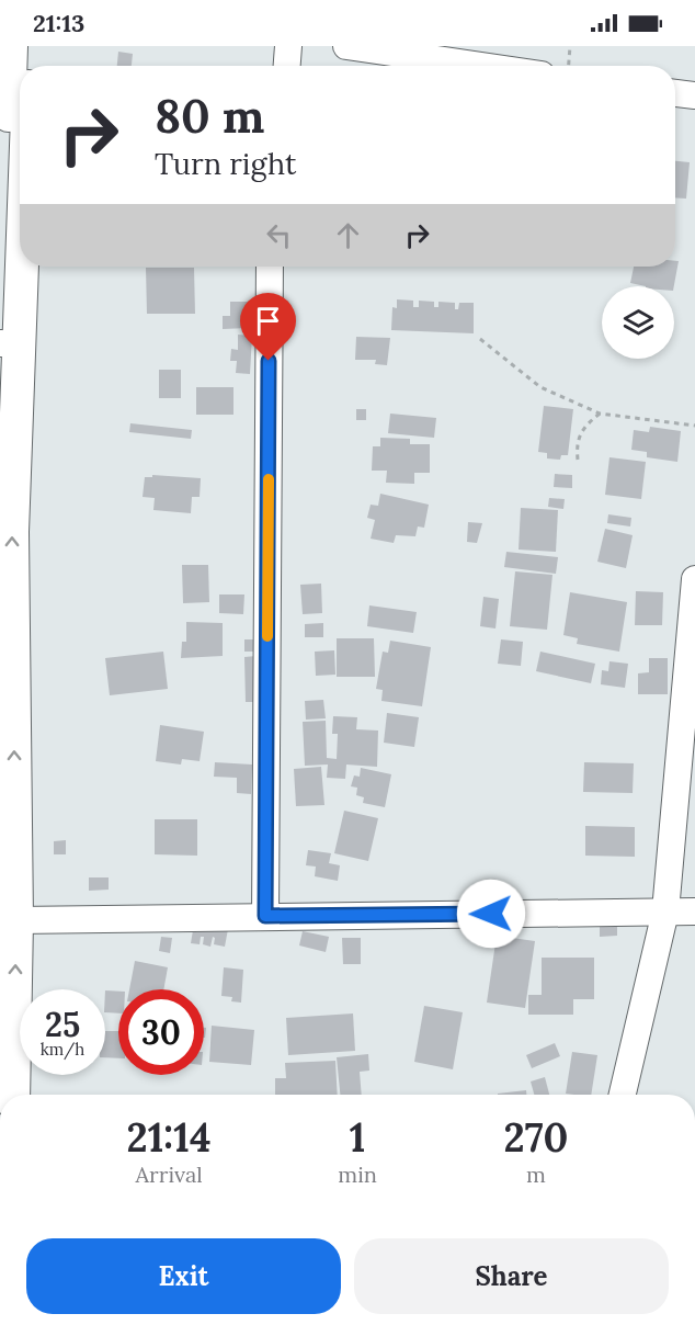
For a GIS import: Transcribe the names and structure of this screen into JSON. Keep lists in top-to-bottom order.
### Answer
{
  "page": {
    "status": "21:13",
    "turn": ["80 m", "Turn right"],
    "speed": "25 km/h",
    "limit": "30",
    "eta": [
      "21:14",
      "Arrival",
      "1",
      "min",
      "270",
      "m"
    ],
    "buttons": ["Exit", "Share"]
  }
}
